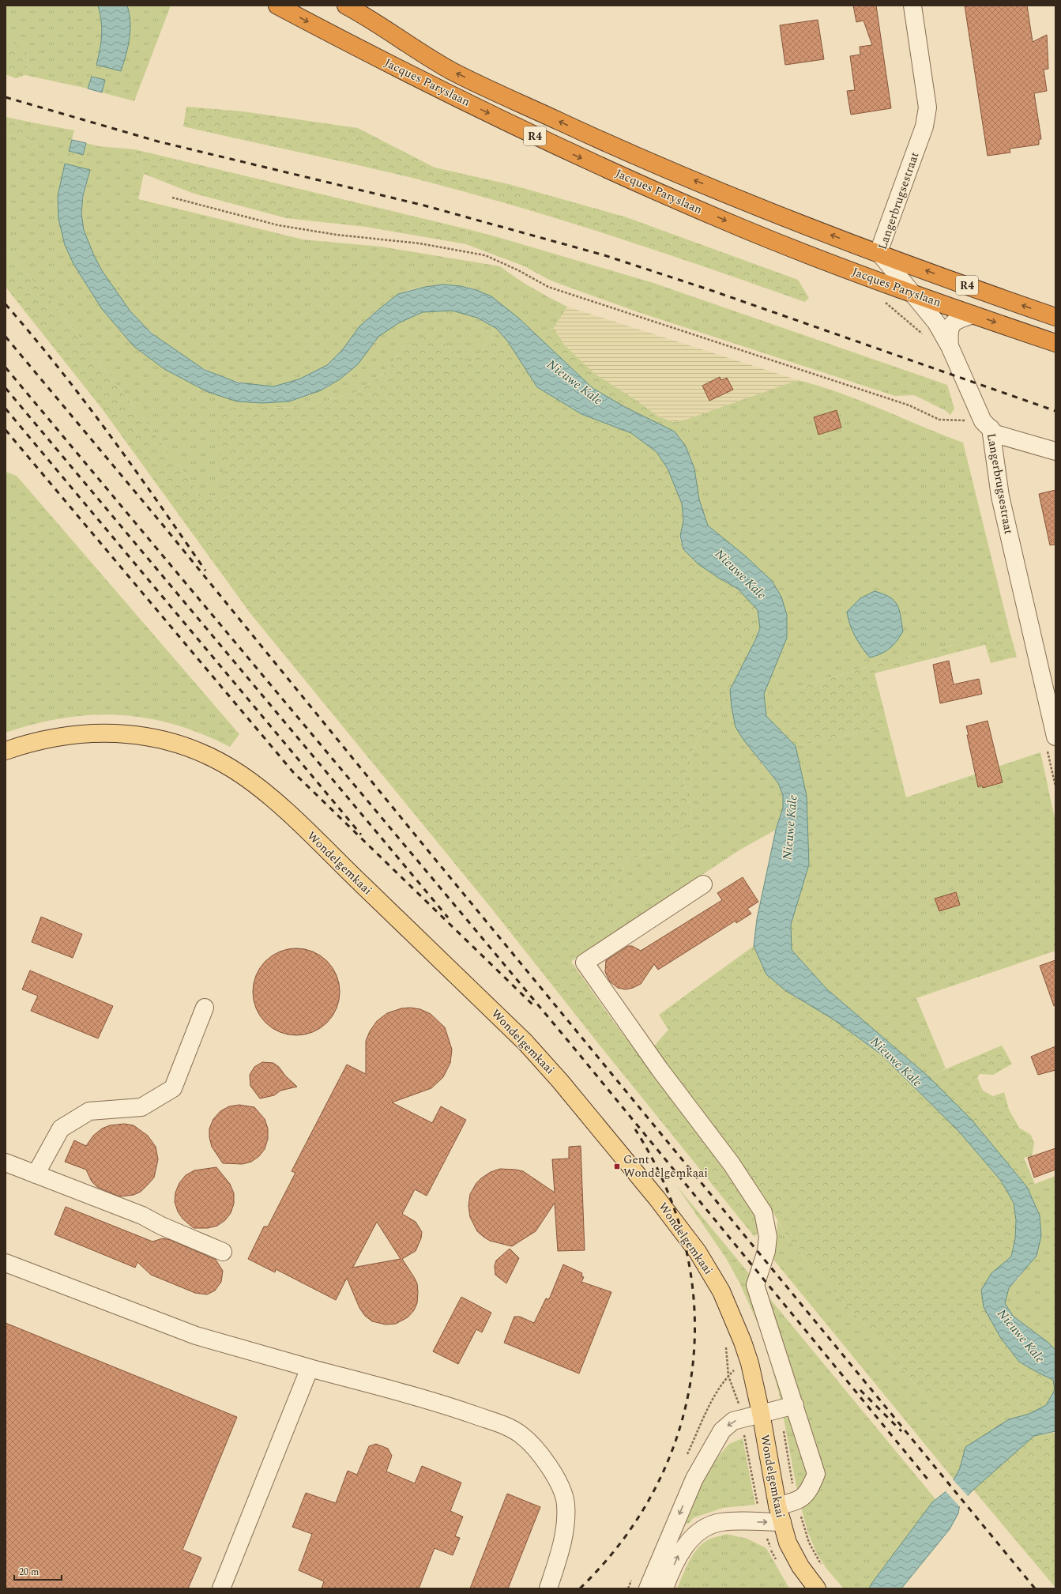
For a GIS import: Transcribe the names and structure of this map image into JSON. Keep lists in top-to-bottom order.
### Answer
{
  "streets": {
    "highway": ["Jacques Paryslaan", "R4"],
    "main road": ["Wondelgemkaai"],
    "street": ["Langerbrugsestraat"]
  },
  "crossings": [
    ["Jacques Paryslaan", "Langerbrugsestraat"]
  ],
  "water": ["Nieuwe Kale"],
  "places": {
    "transit": ["Gent Wondelgemkaai"]
  },
  "scale_bar": "20 m"
}
